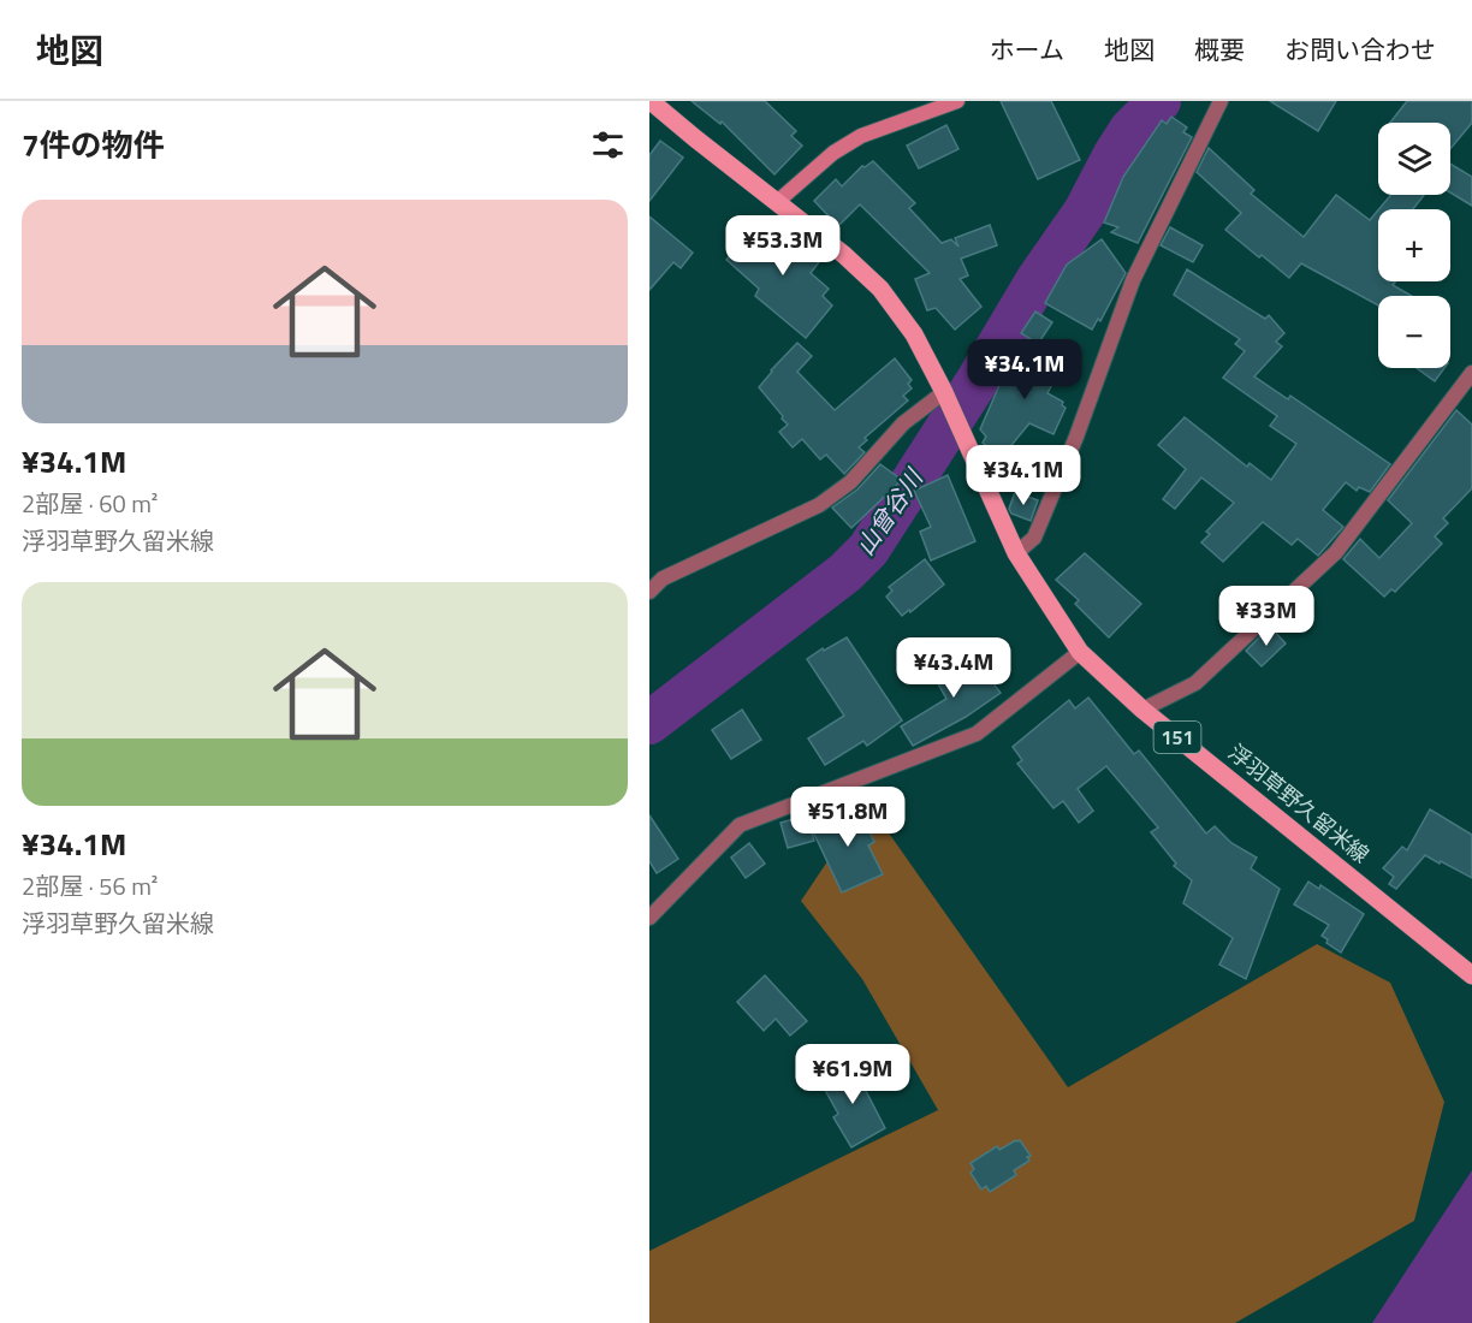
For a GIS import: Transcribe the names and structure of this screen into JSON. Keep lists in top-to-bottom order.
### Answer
{
  "streets": {
    "main road": ["151", "浮羽草野久留米線"]
  },
  "water": ["山曾谷川"],
  "page": {
    "header": "地図",
    "nav": [
      "ホーム",
      "地図",
      "概要",
      "お問い合わせ"
    ],
    "heading": "7件の物件",
    "map_buttons": ["+", "−"],
    "list": [
      {
        "name": "¥34.1M",
        "note": "2部屋 · 60 m² · 浮羽草野久留米線"
      },
      {
        "name": "¥34.1M",
        "note": "2部屋 · 56 m² · 浮羽草野久留米線"
      }
    ],
    "price": [
      "¥53.3M",
      "¥34.1M",
      "¥34.1M",
      "¥33M",
      "¥43.4M",
      "¥51.8M",
      "¥61.9M"
    ]
  }
}
